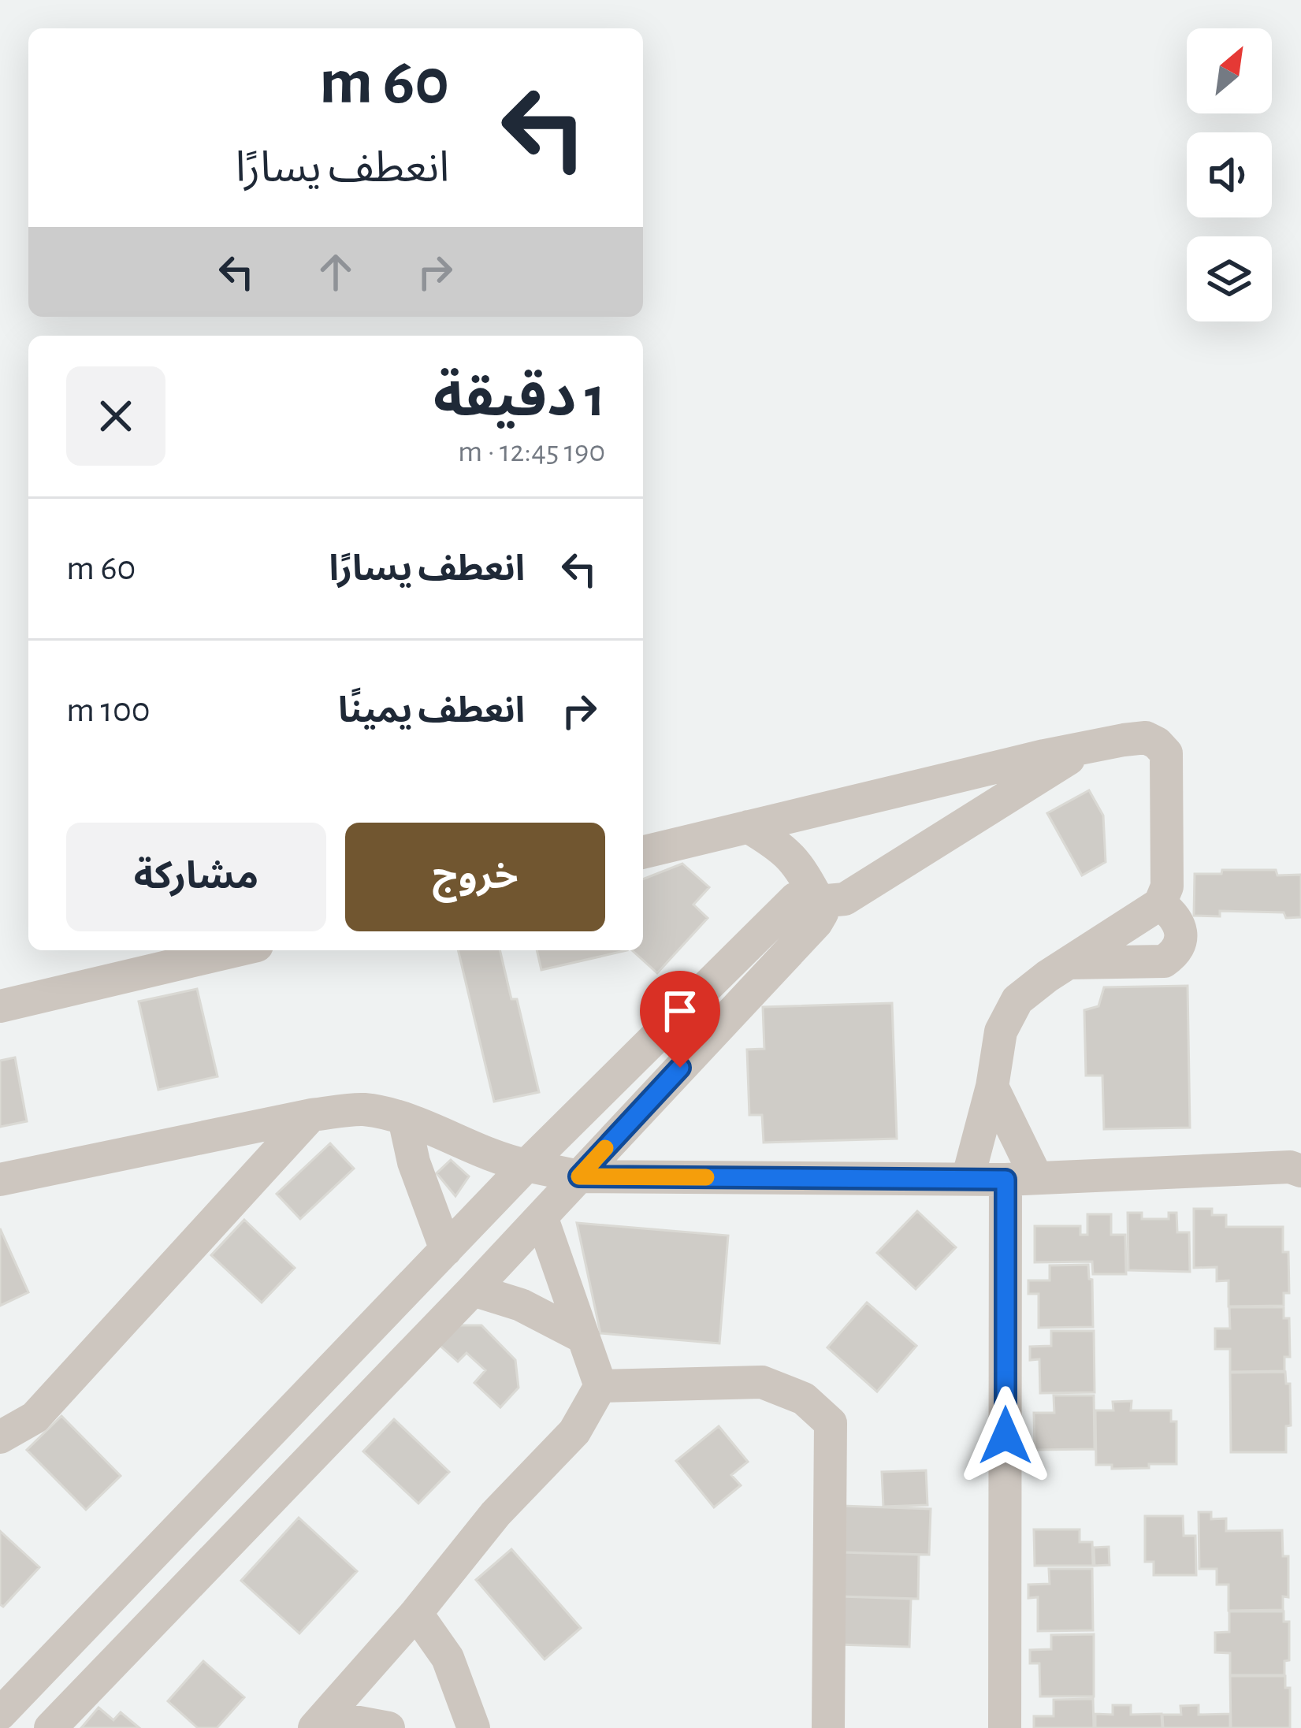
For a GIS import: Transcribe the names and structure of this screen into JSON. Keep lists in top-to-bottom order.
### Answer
{
  "north": "top right",
  "page": {
    "turn": ["60 m", "انعطف يسارًا"],
    "heading": ["1 دقيقة", "190 m · 12:45"],
    "list": [
      {
        "name": "انعطف يسارًا",
        "value": "60 m"
      },
      {
        "name": "انعطف يمينًا",
        "value": "100 m"
      }
    ],
    "buttons": ["خروج", "مشاركة"]
  }
}
